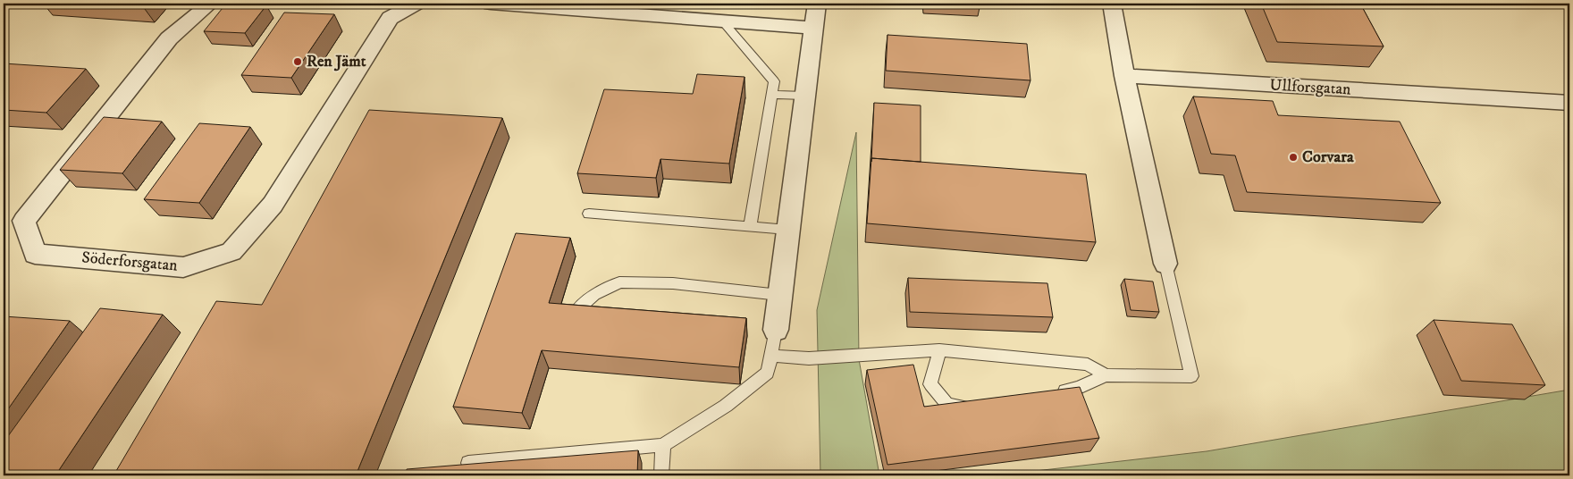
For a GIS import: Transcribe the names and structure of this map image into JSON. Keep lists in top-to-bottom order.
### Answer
{
  "streets": {
    "street": ["Ullforsgatan", "Söderforsgatan"]
  },
  "places": ["Ren Jämt", "Corvara"]
}
